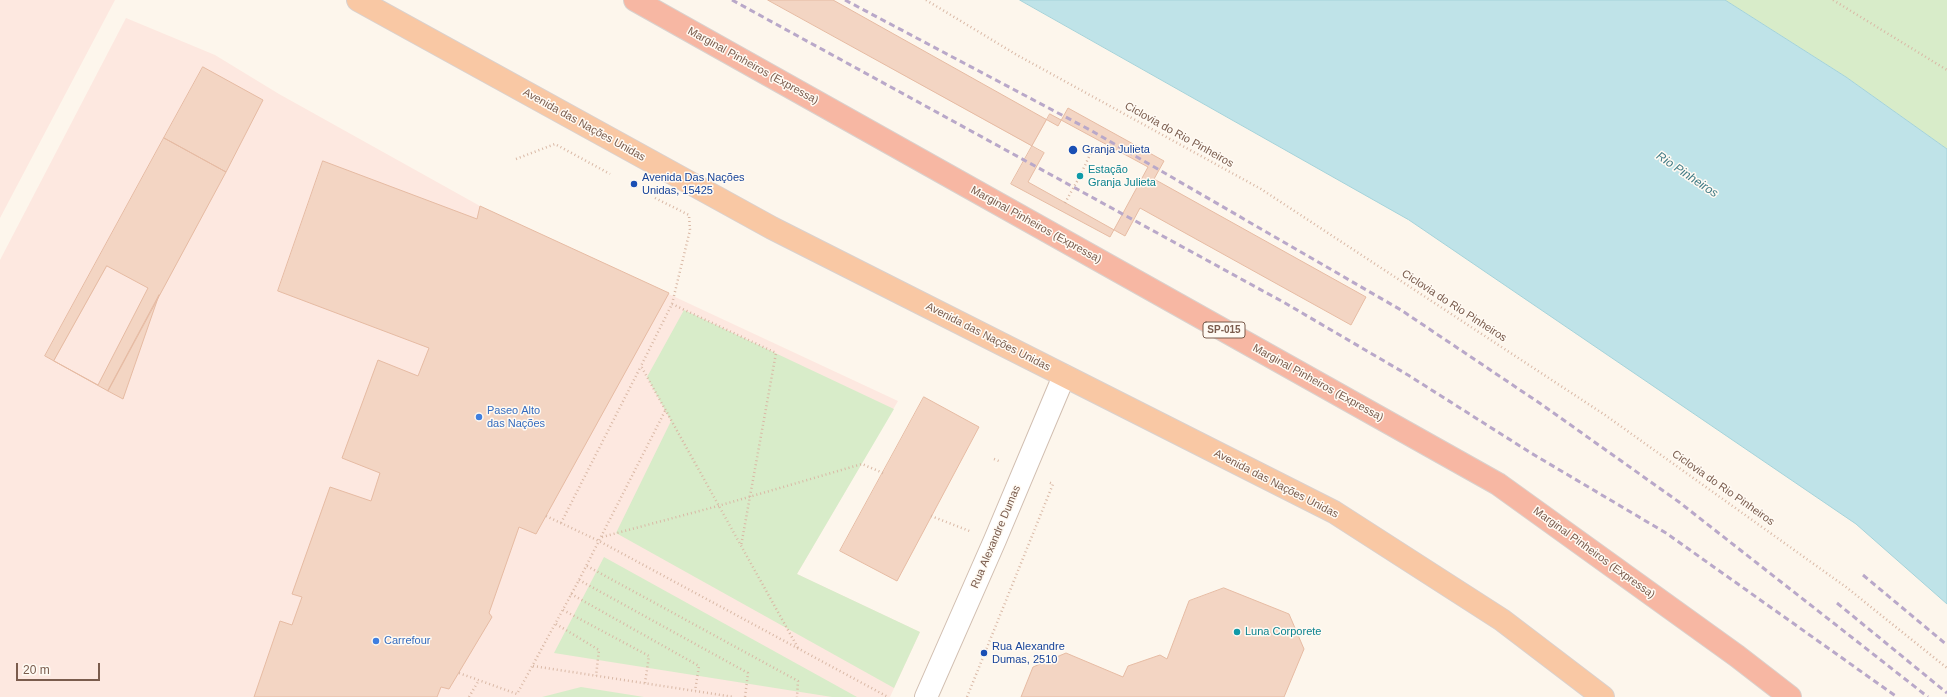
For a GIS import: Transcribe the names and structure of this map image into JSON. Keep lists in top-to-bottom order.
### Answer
{
  "streets": {
    "highway": ["Marginal Pinheiros (Expressa)", "Avenida das Nações Unidas", "SP-015"],
    "street": ["Rua Alexandre Dumas"],
    "path": ["Ciclovia do Rio Pinheiros"]
  },
  "crossings": [
    ["Avenida das Nações Unidas", "Rua Alexandre Dumas"]
  ],
  "water": ["Rio Pinheiros"],
  "places": [
    "Granja Julieta",
    "Estação Granja Julieta",
    "Avenida Das Nações Unidas, 15425",
    "Paseo Alto das Nações",
    "Luna Corporete",
    "Carrefour",
    "Rua Alexandre Dumas, 2510"
  ],
  "scale_bar": "20 m"
}
